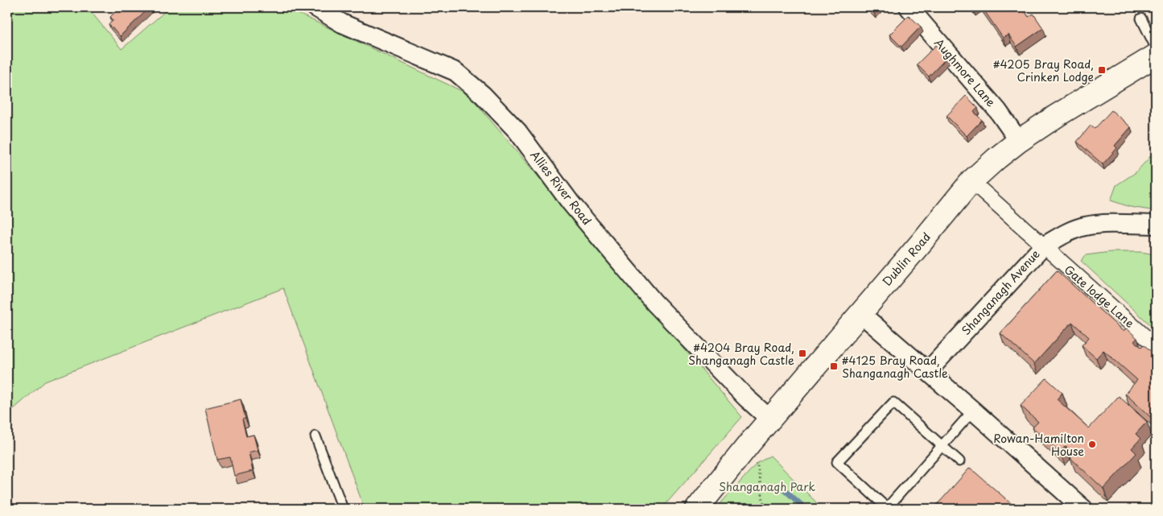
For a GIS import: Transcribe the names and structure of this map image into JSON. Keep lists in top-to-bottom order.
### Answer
{
  "streets": {
    "main road": ["Dublin Road"],
    "street": [
      "Aughmore Lane",
      "Allies River Road",
      "Shanganagh Avenue",
      "Gate lodge Lane"
    ]
  },
  "crossings": [
    ["Aughmore Lane", "Dublin Road"],
    ["Allies River Road", "Dublin Road"],
    ["Dublin Road", "Gate lodge Lane"],
    ["Shanganagh Avenue", "Gate lodge Lane"]
  ],
  "parks": ["Shanganagh Park"],
  "places": {
    "transit": ["#4205 Bray Road, Crinken Lodge", "#4204 Bray Road, Shanganagh Castle", "#4125 Bray Road, Shanganagh Castle"],
    "other": ["Rowan-Hamilton House"]
  }
}
